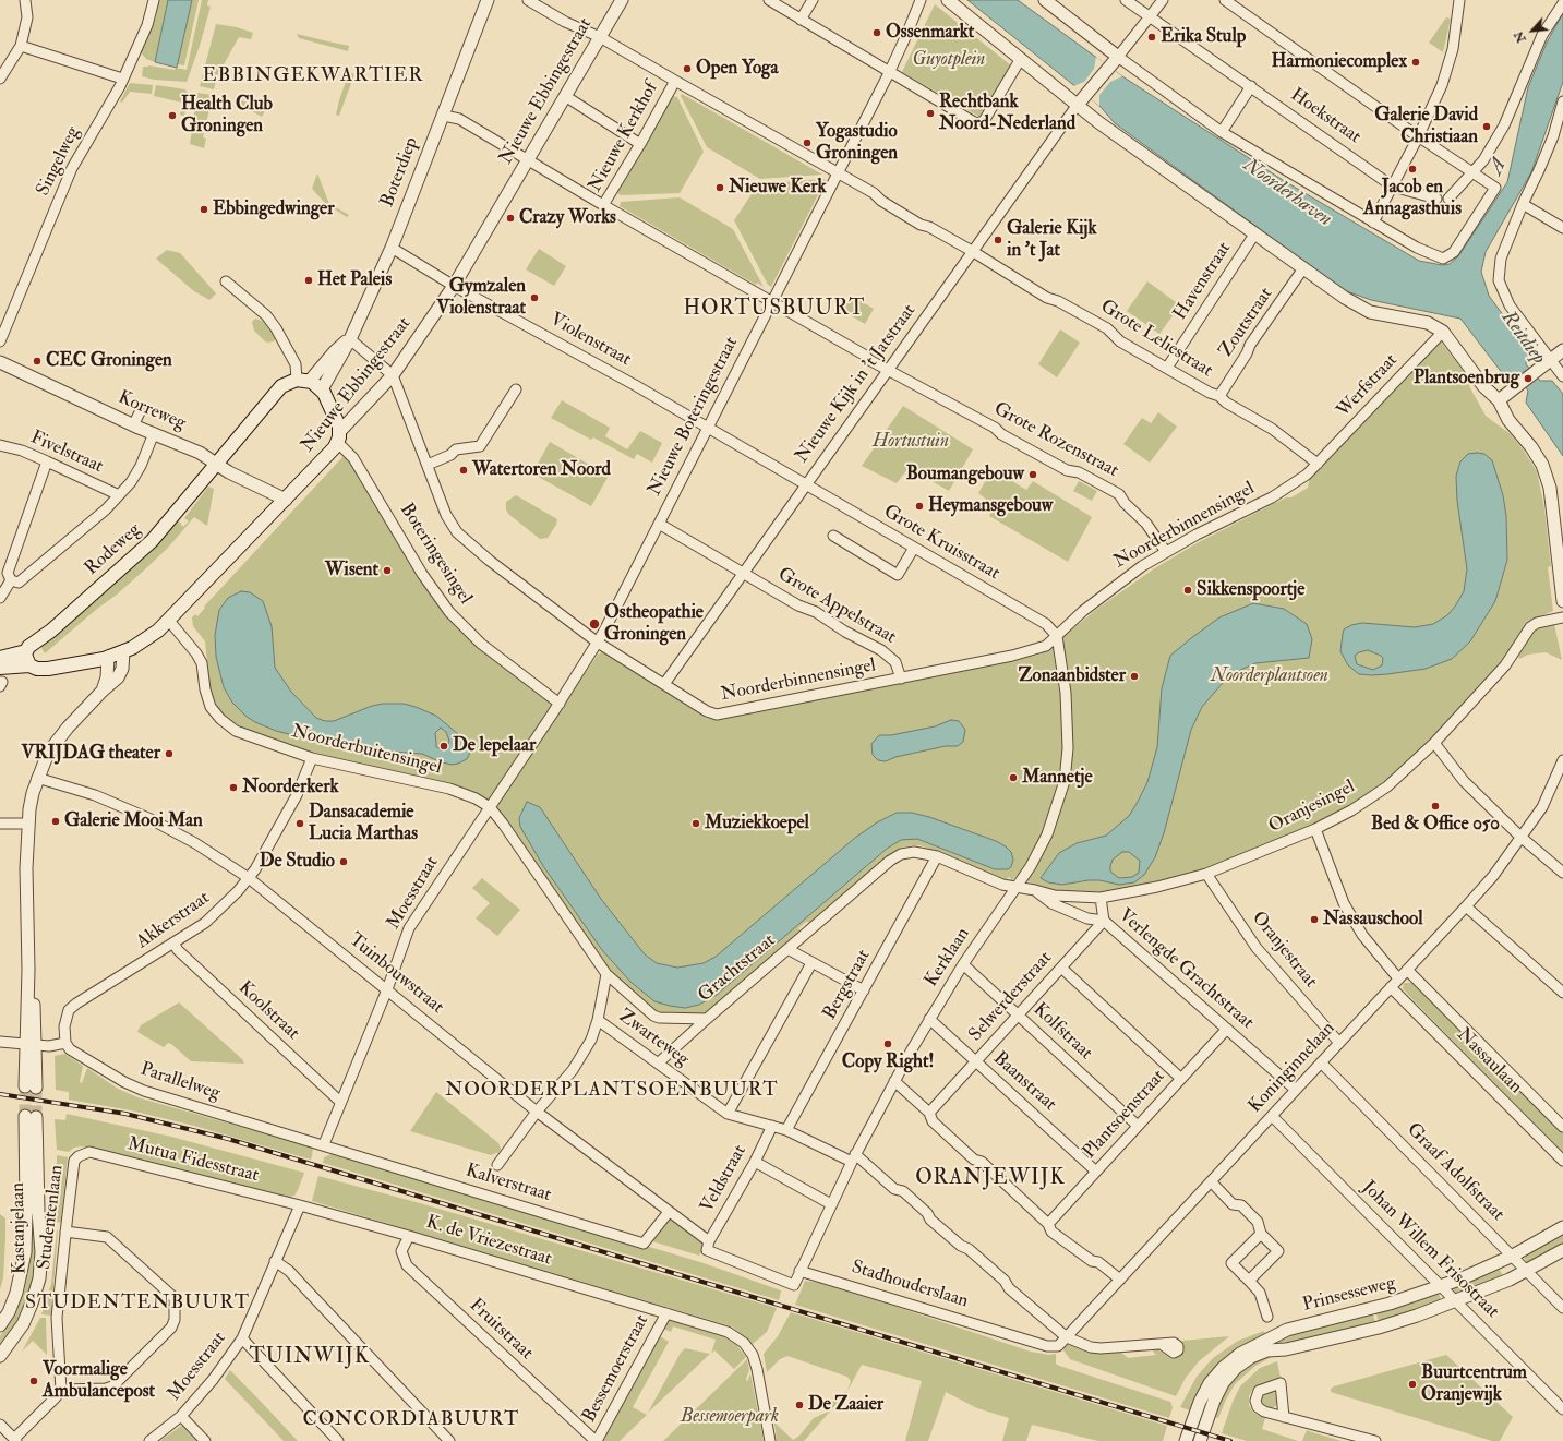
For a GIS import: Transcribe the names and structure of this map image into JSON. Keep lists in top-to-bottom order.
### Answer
{
  "streets": {
    "main road": [
      "Nieuwe Ebbingestraat",
      "Boterdiep",
      "Rodeweg",
      "Boteringesingel"
    ],
    "street": [
      "Hoekstraat",
      "Nieuwe Kerkhof",
      "Singelweg",
      "Havenstraat",
      "Zoutstraat",
      "Grote Leliestraat",
      "Violenstraat",
      "Nieuwe Kijk in 't Jatstraat",
      "Werfstraat",
      "Korreweg",
      "Nieuwe Boteringestraat",
      "Grote Rozenstraat",
      "Fivelstraat",
      "Noorderbinnensingel",
      "Grote Kruisstraat",
      "Grote Appelstraat",
      "Noorderbuitensingel",
      "Oranjesingel",
      "Moesstraat",
      "Akkerstraat",
      "Oranjestraat",
      "Kerklaan",
      "Grachtstraat",
      "Verlengde Grachtstraat",
      "Tuinbouwstraat",
      "Bergstraat",
      "Selwerderstraat",
      "Koolstraat",
      "Kolfstraat",
      "Zwarteweg",
      "Nassaulaan",
      "Koninginnelaan",
      "Parallelweg",
      "Baanstraat",
      "Plantsoenstraat",
      "Mutua Fidesstraat",
      "Graaf Adolfstraat",
      "Veldstraat",
      "Kalverstraat",
      "Studentenlaan",
      "Kastanjelaan",
      "K. de Vriezestraat",
      "Johan Willem Frisostraat",
      "Stadhouderslaan",
      "Prinsesseweg",
      "Fruitstraat",
      "Bessemoerstraat"
    ]
  },
  "crossings": [
    ["Nieuwe Ebbingestraat", "Violenstraat"],
    ["Nieuwe Ebbingestraat", "Korreweg"],
    ["Nieuwe Ebbingestraat", "Noorderbinnensingel"],
    ["Nieuwe Ebbingestraat", "Boteringesingel"],
    ["Nieuwe Ebbingestraat", "Noorderbuitensingel"],
    ["Nieuwe Kerkhof", "Grote Leliestraat"],
    ["Nieuwe Kerkhof", "Nieuwe Kijk in 't Jatstraat"],
    ["Nieuwe Kerkhof", "Nieuwe Boteringestraat"],
    ["Nieuwe Kerkhof", "Grote Rozenstraat"],
    ["Boterdiep", "Violenstraat"],
    ["Boterdiep", "Korreweg"],
    ["Boterdiep", "Noorderbinnensingel"],
    ["Boterdiep", "Rodeweg"],
    ["Boterdiep", "Boteringesingel"],
    ["Havenstraat", "Grote Leliestraat"],
    ["Zoutstraat", "Grote Leliestraat"],
    ["Grote Leliestraat", "Nieuwe Kijk in 't Jatstraat"],
    ["Grote Leliestraat", "Werfstraat"],
    ["Grote Leliestraat", "Noorderbinnensingel"],
    ["Violenstraat", "Nieuwe Kijk in 't Jatstraat"],
    ["Violenstraat", "Nieuwe Boteringestraat"],
    ["Violenstraat", "Grote Kruisstraat"],
    ["Nieuwe Kijk in 't Jatstraat", "Grote Rozenstraat"],
    ["Nieuwe Kijk in 't Jatstraat", "Noorderbinnensingel"],
    ["Nieuwe Kijk in 't Jatstraat", "Grote Kruisstraat"],
    ["Nieuwe Kijk in 't Jatstraat", "Grote Appelstraat"],
    ["Werfstraat", "Noorderbinnensingel"],
    ["Korreweg", "Rodeweg"],
    ["Nieuwe Boteringestraat", "Noorderbinnensingel"],
    ["Nieuwe Boteringestraat", "Boteringesingel"],
    ["Nieuwe Boteringestraat", "Grote Appelstraat"],
    ["Nieuwe Boteringestraat", "Moesstraat"],
    ["Grote Rozenstraat", "Noorderbinnensingel"],
    ["Noorderbinnensingel", "Grote Kruisstraat"],
    ["Noorderbinnensingel", "Grote Appelstraat"],
    ["Noorderbinnensingel", "Kerklaan"],
    ["Grote Kruisstraat", "Kerklaan"],
    ["Boteringesingel", "Moesstraat"],
    ["Noorderbuitensingel", "Moesstraat"],
    ["Noorderbuitensingel", "Akkerstraat"],
    ["Noorderbuitensingel", "Grachtstraat"],
    ["Oranjesingel", "Oranjestraat"],
    ["Oranjesingel", "Verlengde Grachtstraat"],
    ["Moesstraat", "Grachtstraat"],
    ["Moesstraat", "Tuinbouwstraat"],
    ["Moesstraat", "Koolstraat"],
    ["Moesstraat", "Parallelweg"],
    ["Moesstraat", "Mutua Fidesstraat"],
    ["Moesstraat", "Kalverstraat"],
    ["Moesstraat", "K. de Vriezestraat"],
    ["Akkerstraat", "Tuinbouwstraat"],
    ["Akkerstraat", "Koolstraat"],
    ["Akkerstraat", "Parallelweg"],
    ["Oranjestraat", "Koninginnelaan"],
    ["Kerklaan", "Grachtstraat"],
    ["Kerklaan", "Verlengde Grachtstraat"],
    ["Kerklaan", "Tuinbouwstraat"],
    ["Kerklaan", "Kolfstraat"],
    ["Kerklaan", "Zwarteweg"],
    ["Kerklaan", "Baanstraat"],
    ["Kerklaan", "Stadhouderslaan"],
    ["Grachtstraat", "Verlengde Grachtstraat"],
    ["Grachtstraat", "Bergstraat"],
    ["Verlengde Grachtstraat", "Selwerderstraat"],
    ["Verlengde Grachtstraat", "Koninginnelaan"],
    ["Verlengde Grachtstraat", "Plantsoenstraat"],
    ["Tuinbouwstraat", "Veldstraat"],
    ["Tuinbouwstraat", "Kalverstraat"],
    ["Bergstraat", "Zwarteweg"],
    ["Selwerderstraat", "Kolfstraat"],
    ["Selwerderstraat", "Baanstraat"],
    ["Kolfstraat", "Plantsoenstraat"],
    ["Zwarteweg", "Koninginnelaan"],
    ["Zwarteweg", "Veldstraat"],
    ["Nassaulaan", "Koninginnelaan"],
    ["Koninginnelaan", "Graaf Adolfstraat"],
    ["Koninginnelaan", "Johan Willem Frisostraat"],
    ["Koninginnelaan", "Stadhouderslaan"],
    ["Parallelweg", "Kalverstraat"],
    ["Baanstraat", "Plantsoenstraat"],
    ["Mutua Fidesstraat", "Studentenlaan"],
    ["Mutua Fidesstraat", "K. de Vriezestraat"],
    ["Graaf Adolfstraat", "Prinsesseweg"],
    ["K. de Vriezestraat", "Fruitstraat"],
    ["K. de Vriezestraat", "Bessemoerstraat"],
    ["Johan Willem Frisostraat", "Prinsesseweg"],
    ["Fruitstraat", "Bessemoerstraat"]
  ],
  "districts": [
    "EBBINGEKWARTIER",
    "HORTUSBUURT",
    "NOORDERPLANTSOENBUURT",
    "ORANJEWIJK",
    "STUDENTENBUURT",
    "TUINWIJK",
    "CONCORDIABUURT"
  ],
  "water": ["A", "Noorderhaven", "Reitdiep"],
  "parks": [
    "Guyotplein",
    "Hortustuin",
    "Noorderplantsoen",
    "Bessemoerpark"
  ],
  "places": [
    "Ossenmarkt",
    "Erika Stulp",
    "Harmoniecomplex",
    "Open Yoga",
    "Rechtbank Noord-Nederland",
    "Health Club Groningen",
    "Galerie David Christiaan",
    "Yogastudio Groningen",
    "Jacob en Annagasthuis",
    "Nieuwe Kerk",
    "Ebbingedwinger",
    "Crazy Works",
    "Galerie Kijk in 't Jat",
    "Het Paleis",
    "Gymzalen Violenstraat",
    "CEC Groningen",
    "Plantsoenbrug",
    "Watertoren Noord",
    "Boumangebouw",
    "Heymansgebouw",
    "Wisent",
    "Sikkenspoortje",
    "Ostheopathie Groningen",
    "Zonaanbidster",
    "De lepelaar",
    "VRIJDAG theater",
    "Mannetje",
    "Noorderkerk",
    "Bed & Office 050",
    "Galerie Mooi Man",
    "Dansacademie Lucia Marthas",
    "Muziekkoepel",
    "De Studio",
    "Nassauschool",
    "Copy Right!",
    "Voormalige Ambulancepost",
    "Buurtcentrum Oranjewijk",
    "De Zaaier"
  ],
  "north": "bottom left"
}
